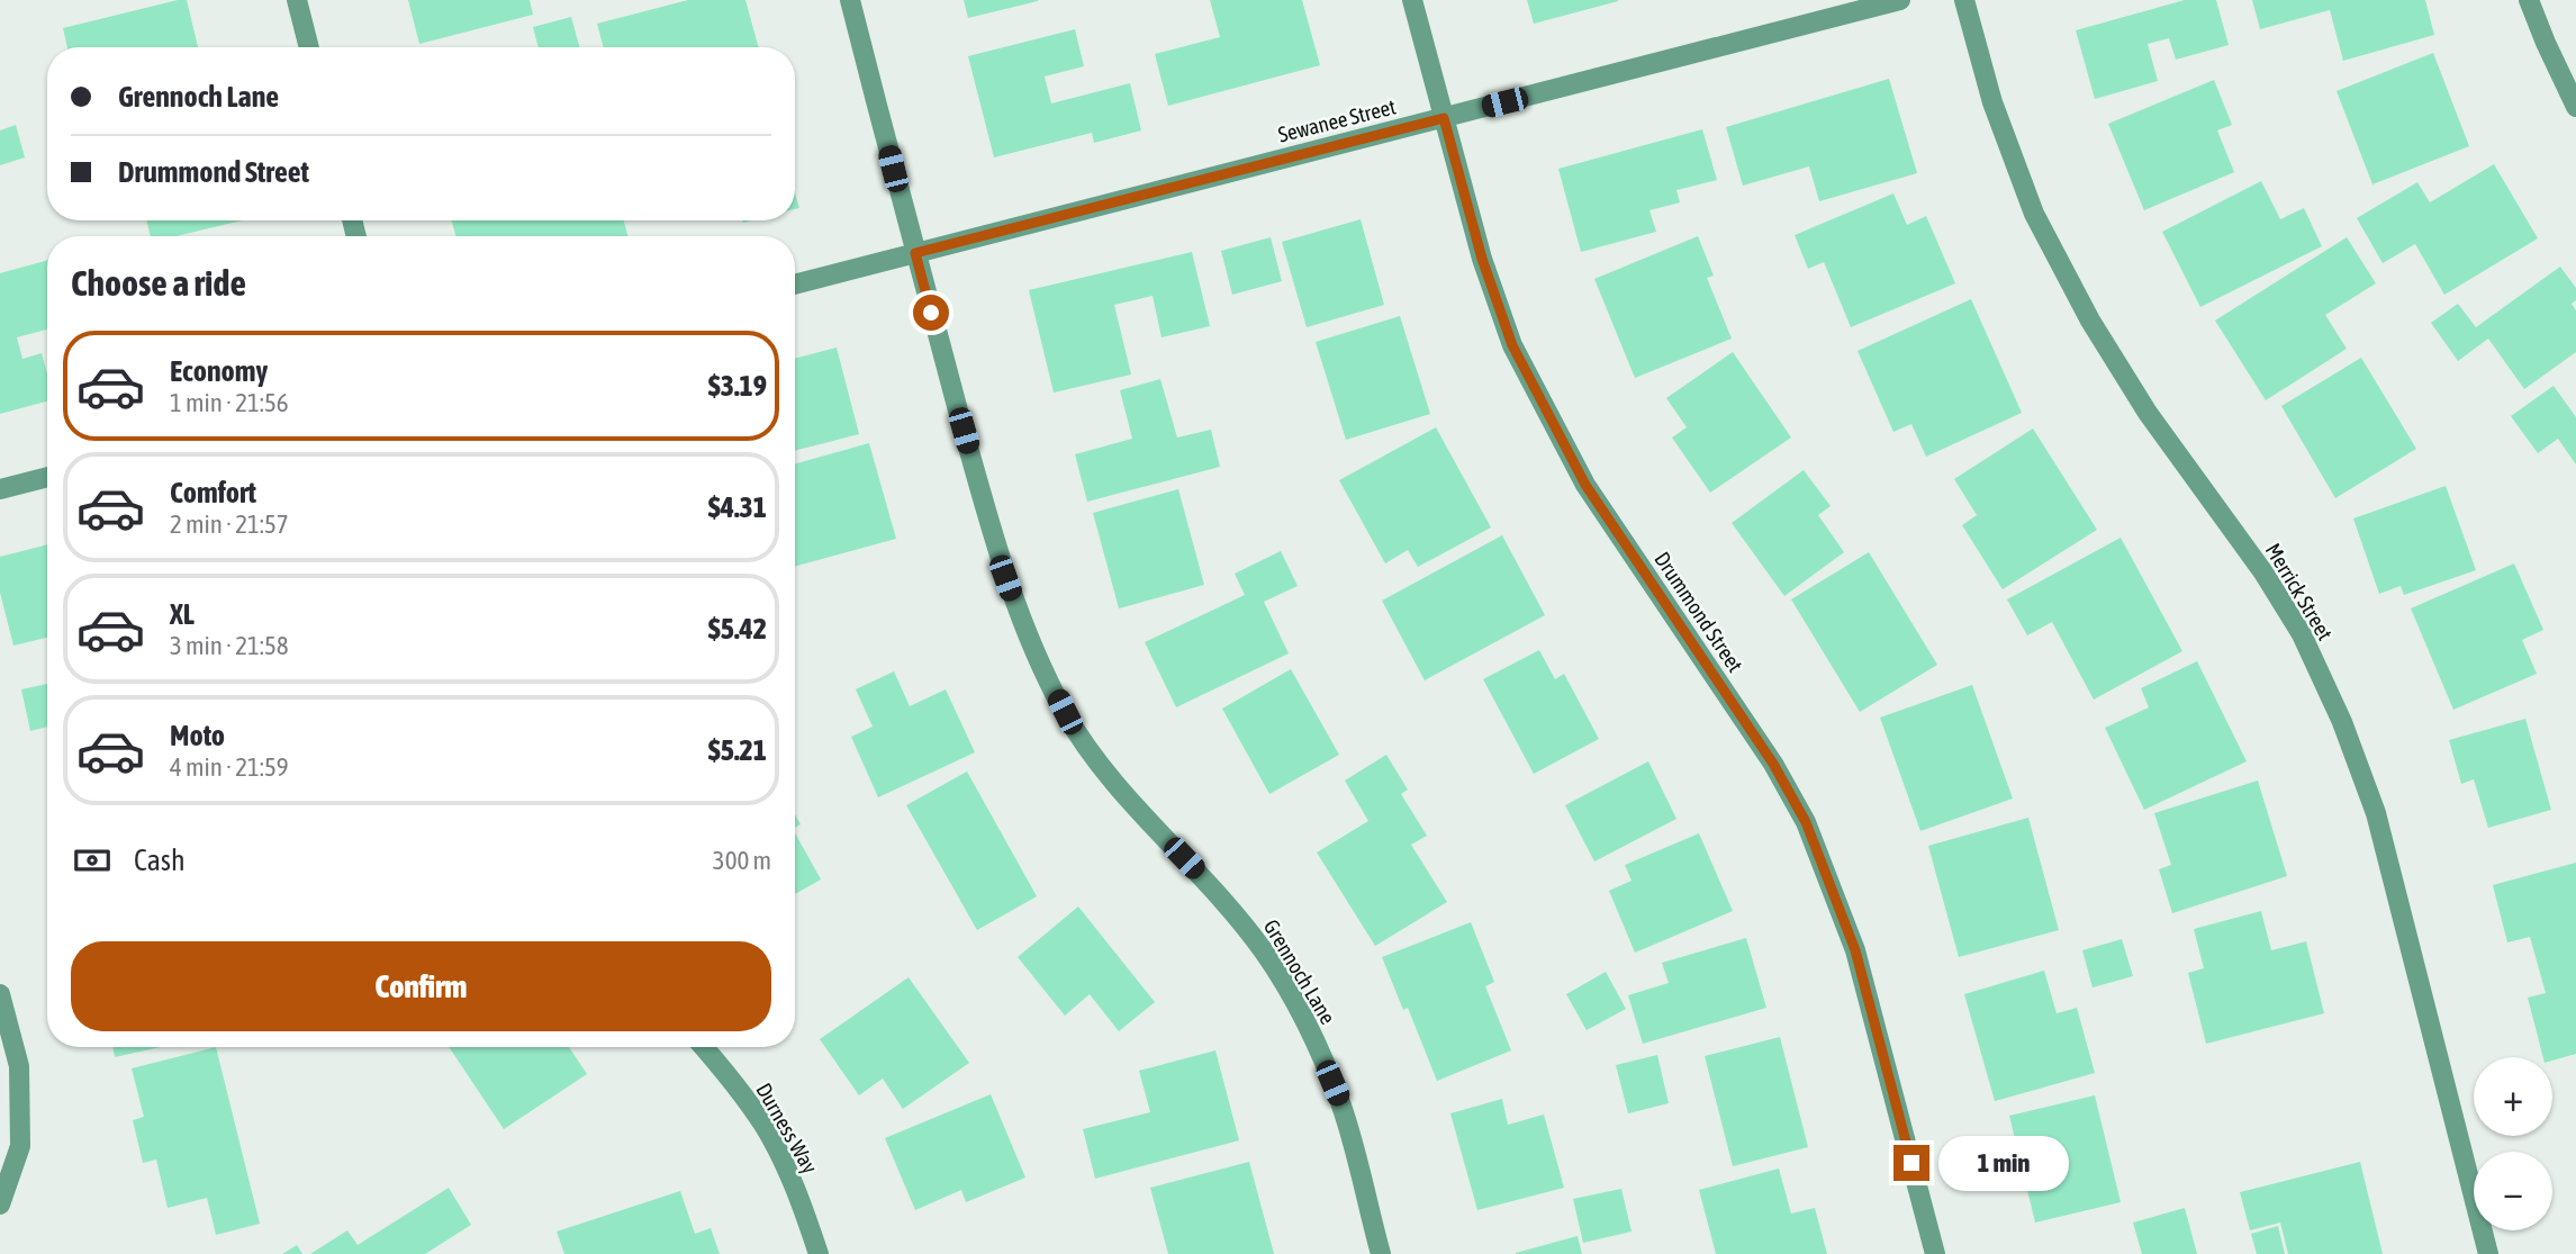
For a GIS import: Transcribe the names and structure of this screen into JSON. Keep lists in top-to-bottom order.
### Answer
{
  "streets": {
    "street": [
      "Sewanee Street",
      "Merrick Street",
      "Drummond Street",
      "Grennoch Lane",
      "Durness Way"
    ]
  },
  "crossings": [
    ["Sewanee Street", "Drummond Street"],
    ["Sewanee Street", "Grennoch Lane"]
  ],
  "page": {
    "banner": ["Grennoch Lane", "Drummond Street"],
    "heading": "Choose a ride",
    "list": [
      {
        "name": "Economy",
        "note": "1 min · 21:56",
        "value": "$3.19"
      },
      {
        "name": "Comfort",
        "note": "2 min · 21:57",
        "value": "$4.31"
      },
      {
        "name": "XL",
        "note": "3 min · 21:58",
        "value": "$5.42"
      },
      {
        "name": "Moto",
        "note": "4 min · 21:59",
        "value": "$5.21"
      }
    ],
    "pay": ["Cash", "300 m"],
    "buttons": "Confirm",
    "map_buttons": ["+", "−"],
    "bubble": "1 min"
  }
}
